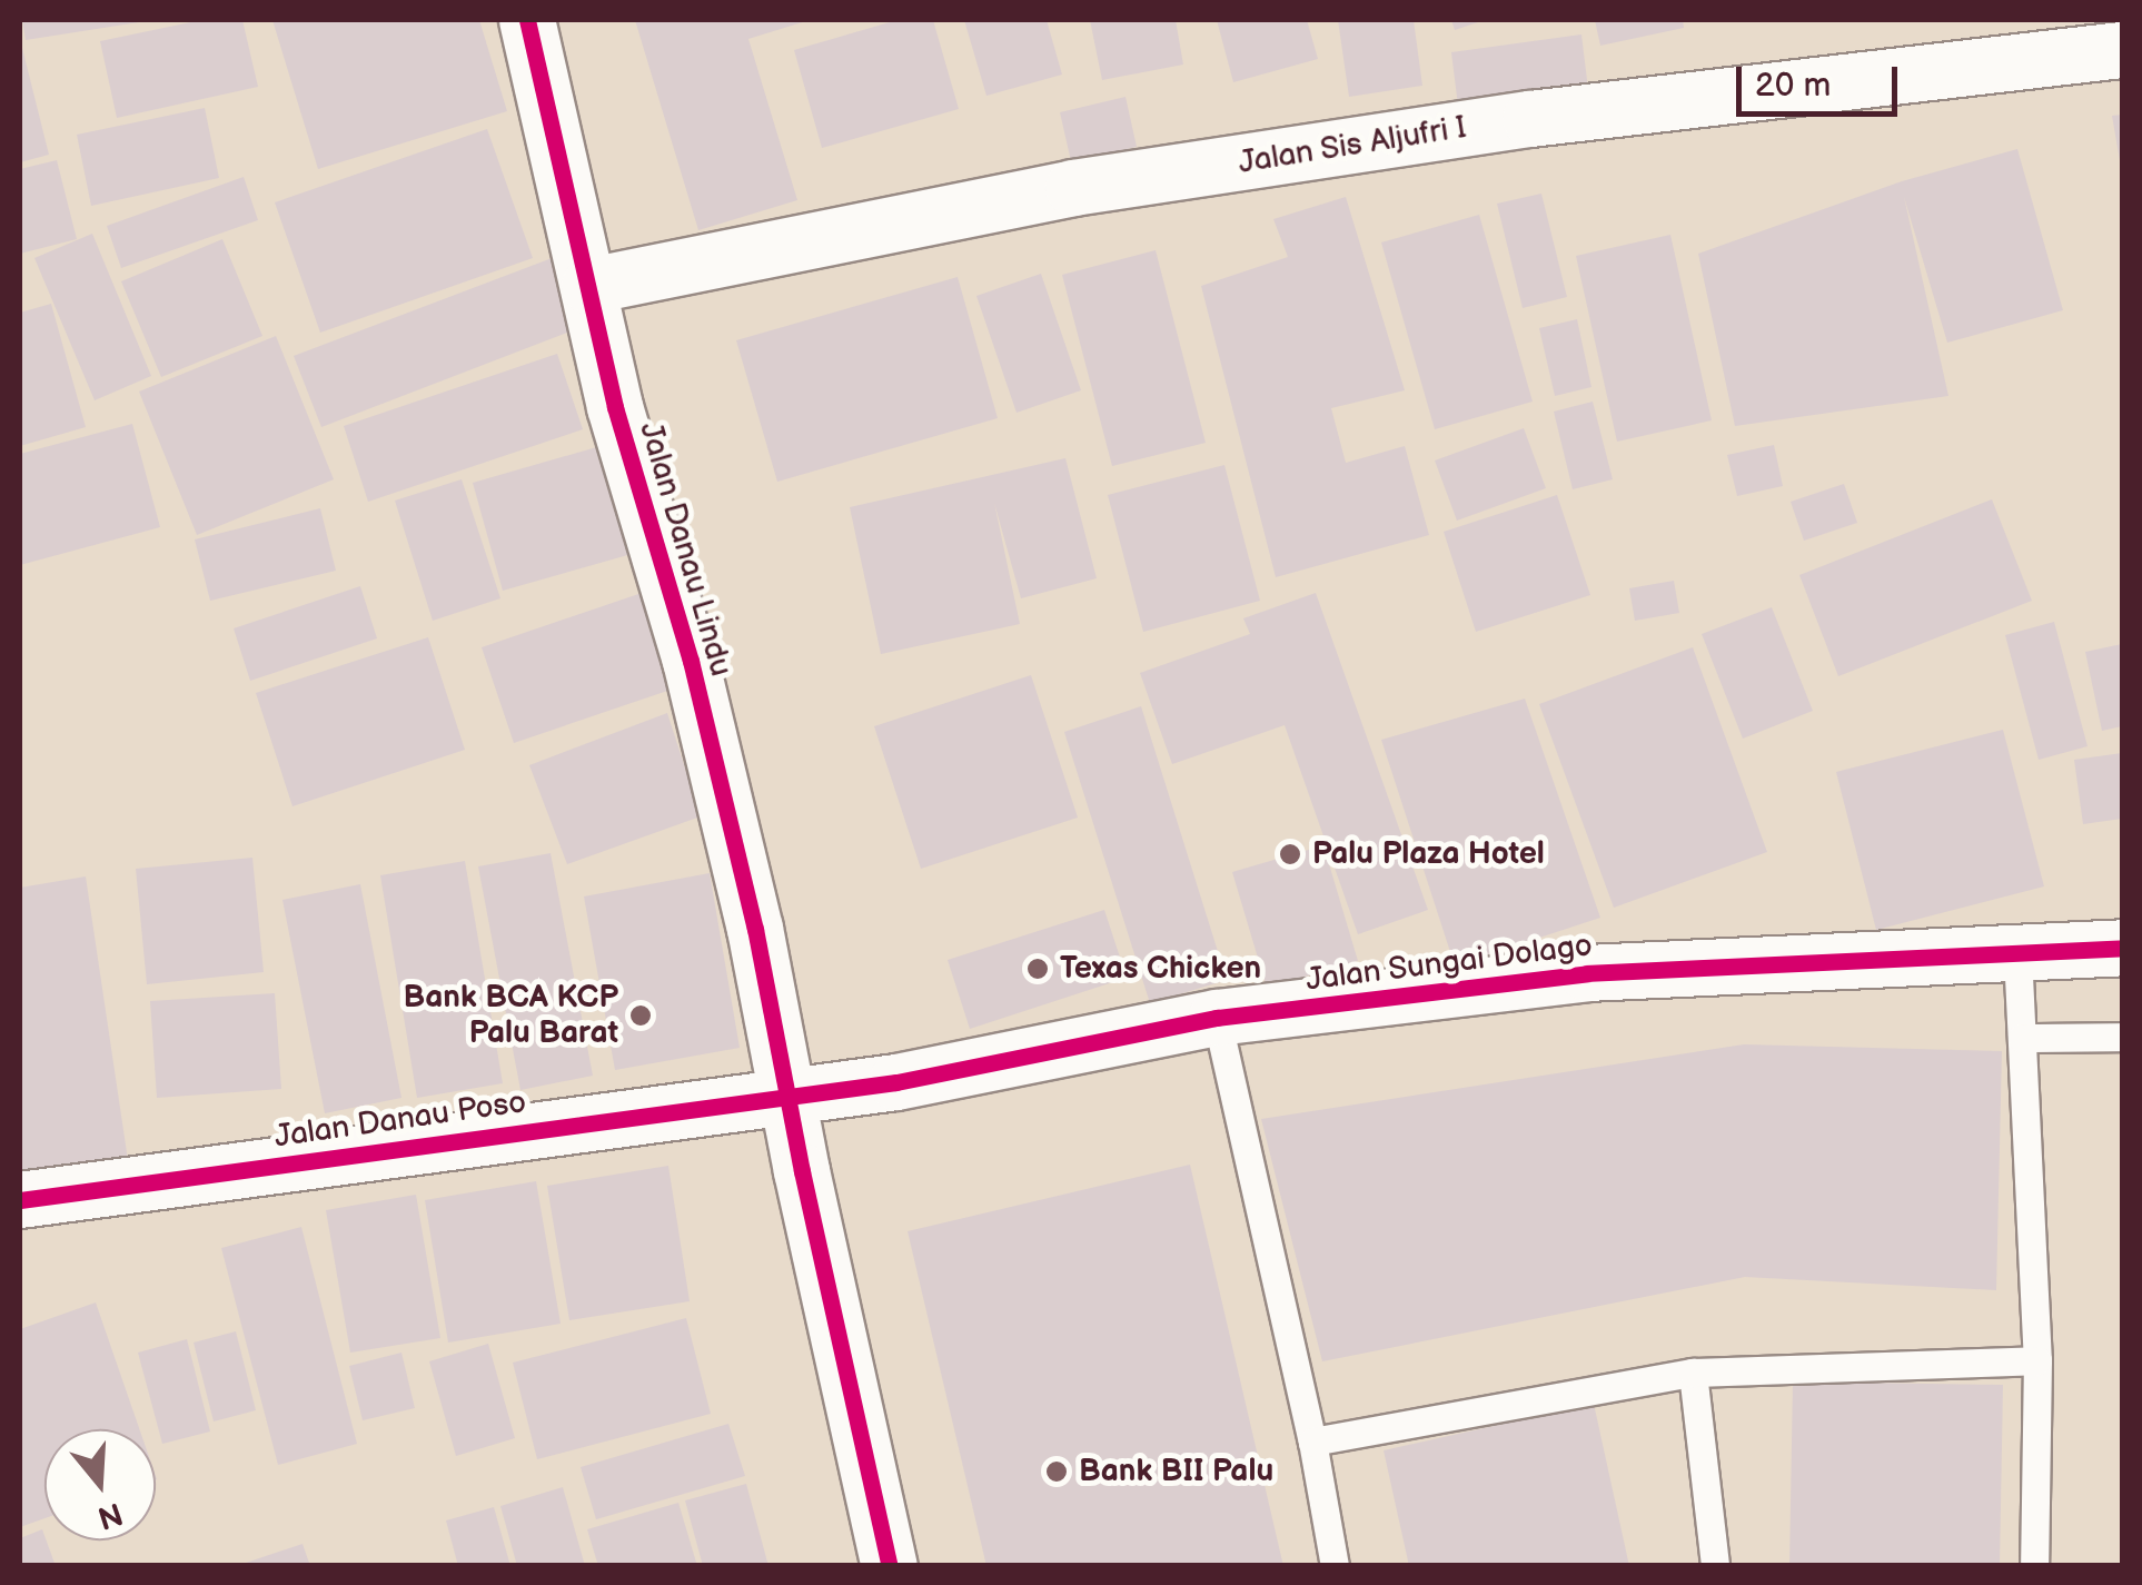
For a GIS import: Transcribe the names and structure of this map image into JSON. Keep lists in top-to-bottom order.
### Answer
{
  "streets": {
    "street": [
      "Jalan Sis Aljufri I",
      "Jalan Danau Lindu",
      "Jalan Sungai Dolago",
      "Jalan Danau Poso"
    ]
  },
  "crossings": [
    ["Jalan Sis Aljufri I", "Jalan Danau Lindu"],
    ["Jalan Danau Lindu", "Jalan Sungai Dolago"],
    ["Jalan Danau Lindu", "Jalan Danau Poso"],
    ["Jalan Sungai Dolago", "Jalan Danau Poso"]
  ],
  "places": [
    "Palu Plaza Hotel",
    "Texas Chicken",
    "Bank BCA KCP Palu Barat",
    "Bank BII Palu"
  ],
  "scale_bar": "20 m",
  "north": "bottom"
}
